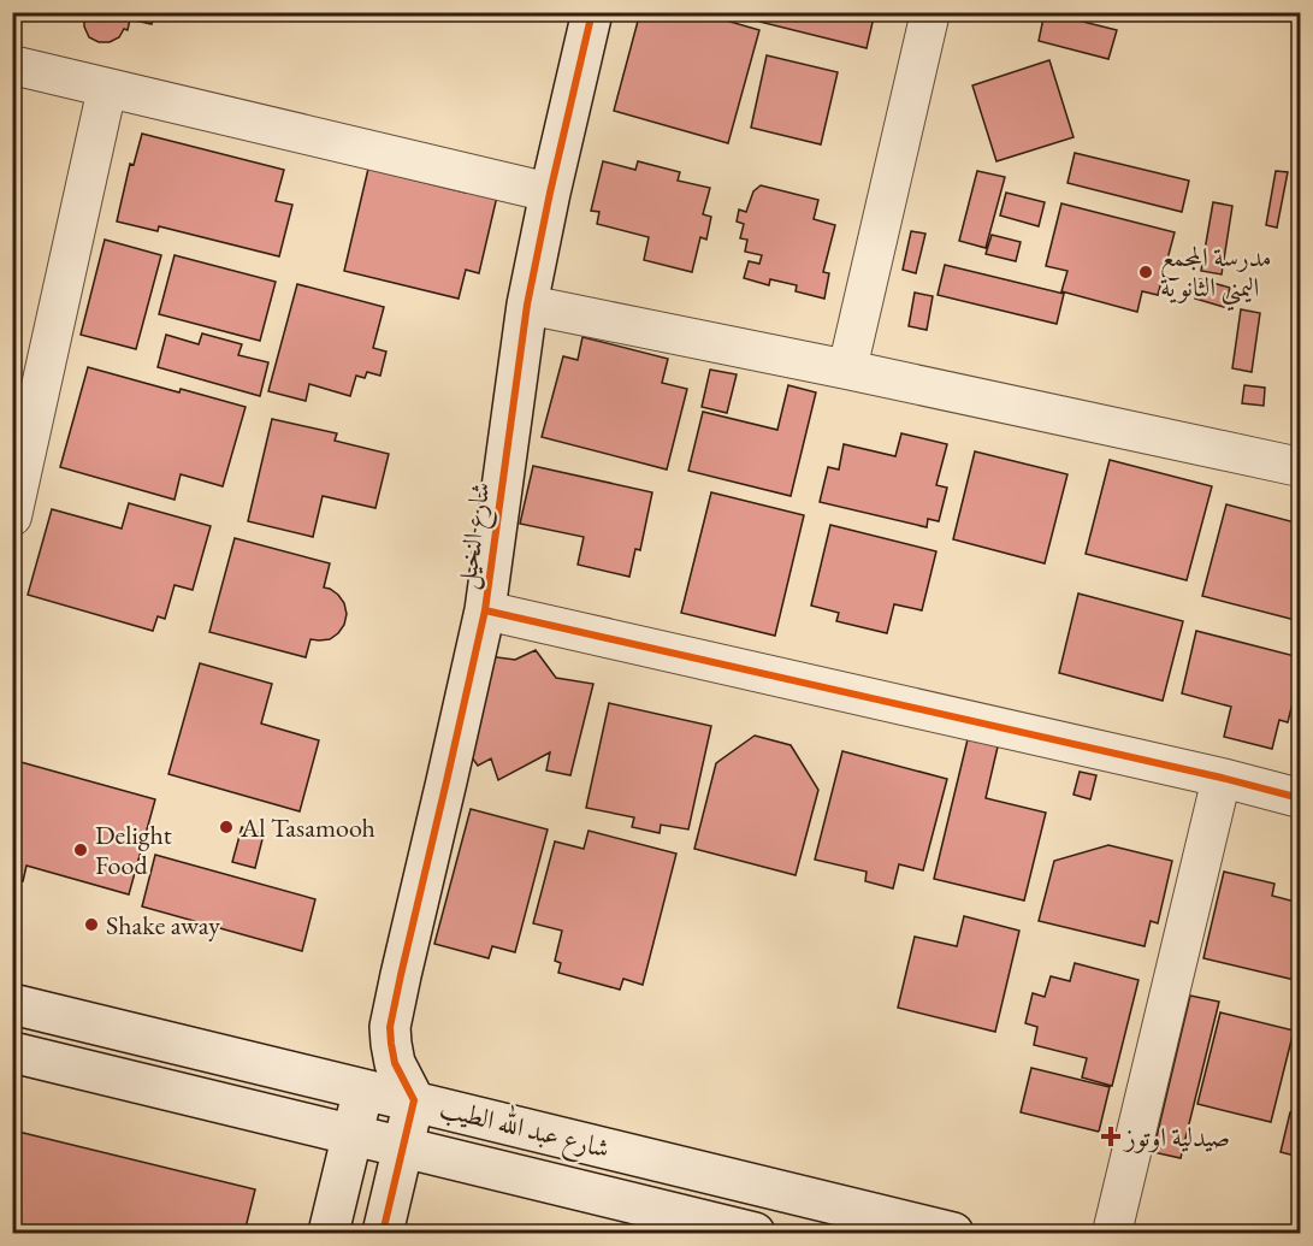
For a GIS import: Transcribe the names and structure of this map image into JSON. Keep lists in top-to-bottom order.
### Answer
{
  "streets": {
    "main road": ["شارع النخيل", "شارع عبد الله الطيب"]
  },
  "crossings": [
    ["شارع النخيل", "شارع عبد الله الطيب"]
  ],
  "places": {
    "other": [
      "مدرسة المجمع اليمني الثانوية",
      "Al Tasamooh",
      "Delight Food",
      "Shake away"
    ],
    "health": ["صيدلية اوتوز"]
  }
}
